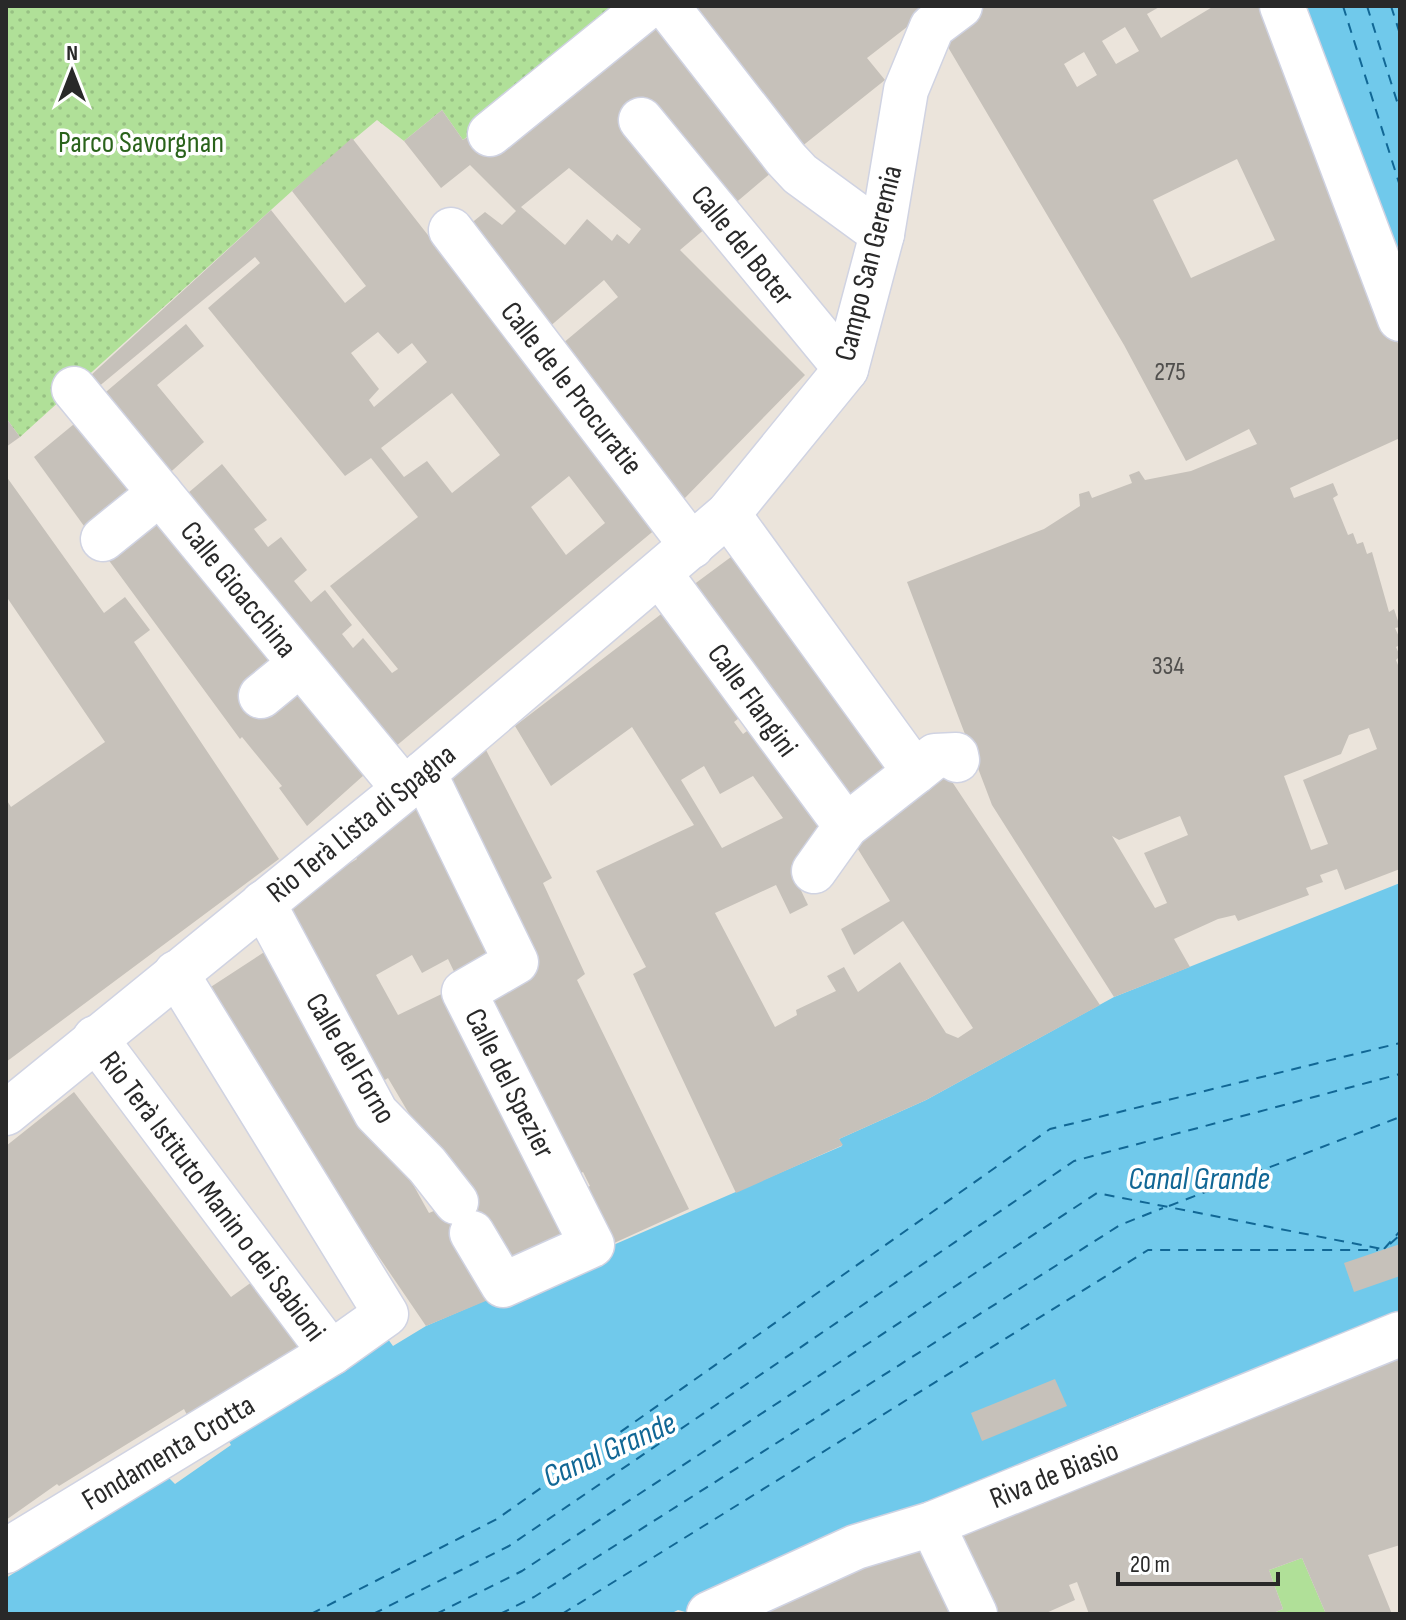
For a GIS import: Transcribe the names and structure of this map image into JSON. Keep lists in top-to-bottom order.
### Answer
{
  "streets": {
    "street": [
      "Calle del Boter",
      "Campo San Geremia",
      "Calle de le Procuratie",
      "Calle Gioacchina",
      "Calle Flangini",
      "Rio Terà Lista di Spagna",
      "Calle del Forno",
      "Calle del Spezier",
      "Rio Terà Istituto Manin o dei Sabioni",
      "Fondamenta Crotta",
      "Riva de Biasio"
    ]
  },
  "crossings": [
    ["Calle del Boter", "Campo San Geremia"],
    ["Campo San Geremia", "Calle de le Procuratie"],
    ["Campo San Geremia", "Calle Flangini"],
    ["Campo San Geremia", "Rio Terà Lista di Spagna"],
    ["Calle de le Procuratie", "Calle Flangini"],
    ["Calle de le Procuratie", "Rio Terà Lista di Spagna"],
    ["Calle Gioacchina", "Rio Terà Lista di Spagna"],
    ["Calle Gioacchina", "Calle del Spezier"],
    ["Calle Flangini", "Rio Terà Lista di Spagna"],
    ["Rio Terà Lista di Spagna", "Calle del Forno"],
    ["Rio Terà Lista di Spagna", "Calle del Spezier"],
    ["Rio Terà Lista di Spagna", "Rio Terà Istituto Manin o dei Sabioni"],
    ["Rio Terà Lista di Spagna", "Fondamenta Crotta"],
    ["Calle del Forno", "Calle del Spezier"],
    ["Rio Terà Istituto Manin o dei Sabioni", "Fondamenta Crotta"]
  ],
  "water": ["Canal Grande"],
  "parks": ["Parco Savorgnan"],
  "house_numbers": ["275", "334"],
  "scale_bar": "20 m",
  "north": "top"
}
